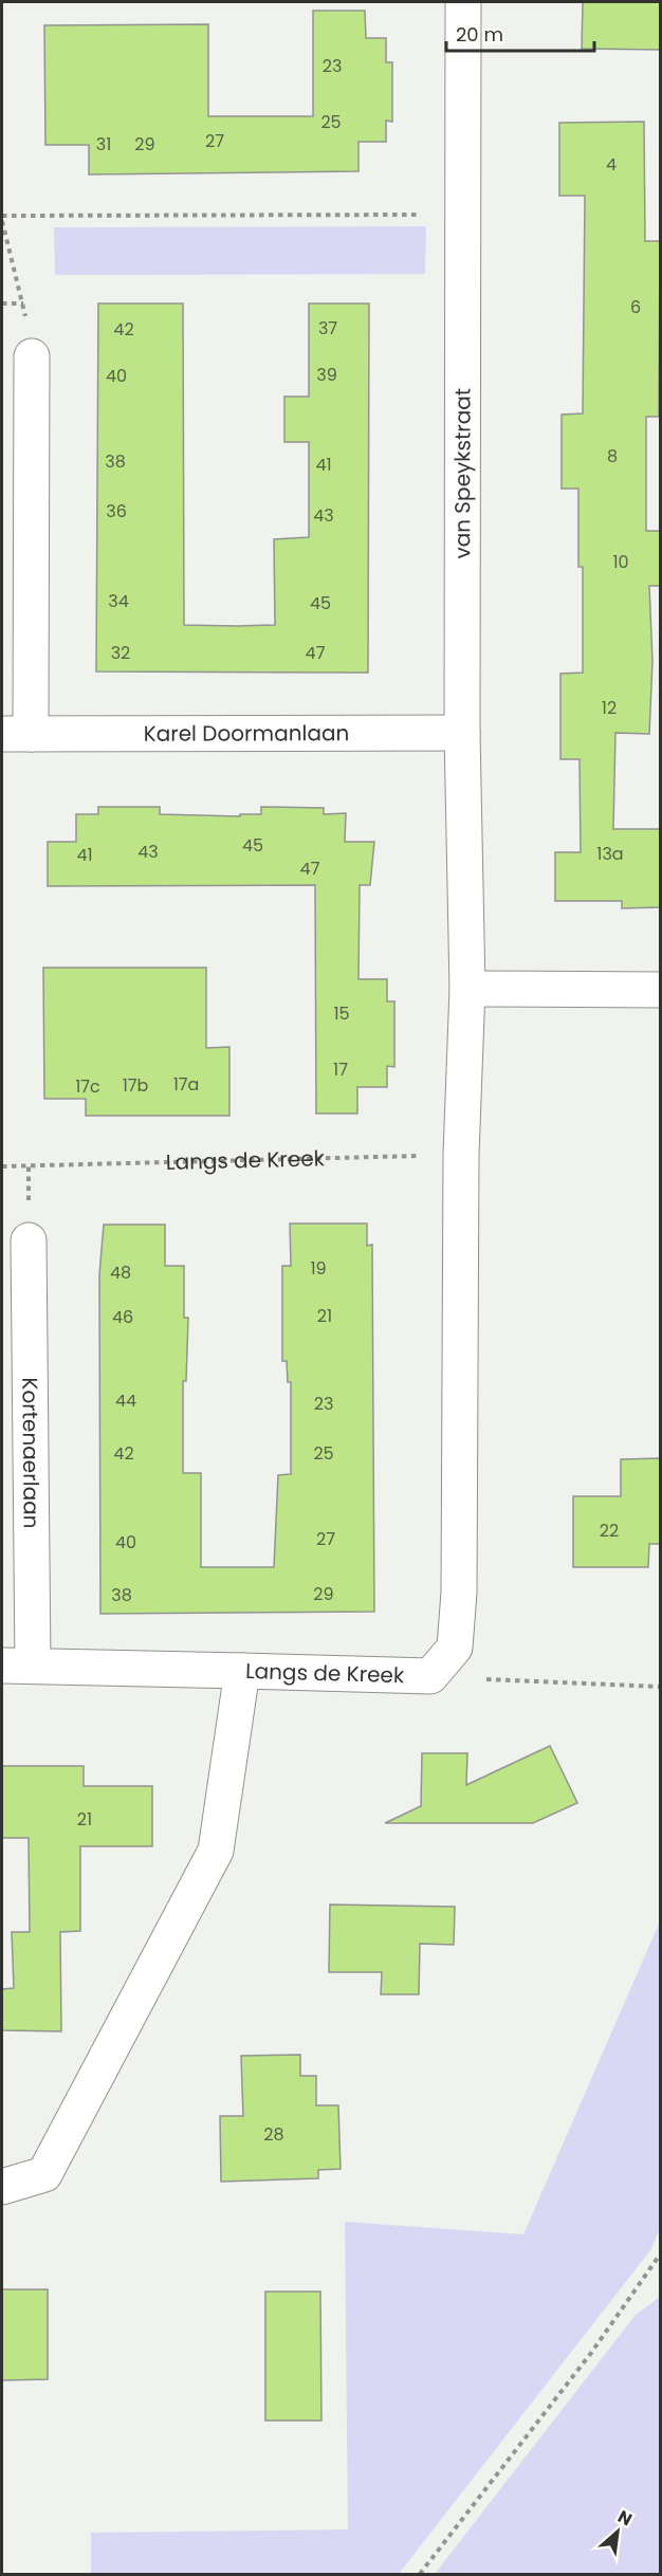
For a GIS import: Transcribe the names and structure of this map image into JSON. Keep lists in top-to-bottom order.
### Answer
{
  "streets": {
    "street": [
      "van Speykstraat",
      "Karel Doormanlaan",
      "Langs de Kreek",
      "Kortenaerlaan"
    ]
  },
  "crossings": [
    ["van Speykstraat", "Karel Doormanlaan"],
    ["van Speykstraat", "Langs de Kreek"],
    ["Karel Doormanlaan", "Langs de Kreek"],
    ["Langs de Kreek", "Kortenaerlaan"]
  ],
  "house_numbers": [
    "23",
    "25",
    "27",
    "31",
    "29",
    "4",
    "6",
    "37",
    "42",
    "39",
    "40",
    "8",
    "38",
    "41",
    "36",
    "43",
    "10",
    "34",
    "45",
    "32",
    "47",
    "12",
    "45",
    "43",
    "13a",
    "41",
    "47",
    "15",
    "17",
    "17a",
    "17b",
    "17c",
    "19",
    "48",
    "21",
    "46",
    "44",
    "23",
    "42",
    "25",
    "22",
    "27",
    "40",
    "29",
    "38",
    "21",
    "28"
  ],
  "scale_bar": "20 m",
  "north": "top right"
}
